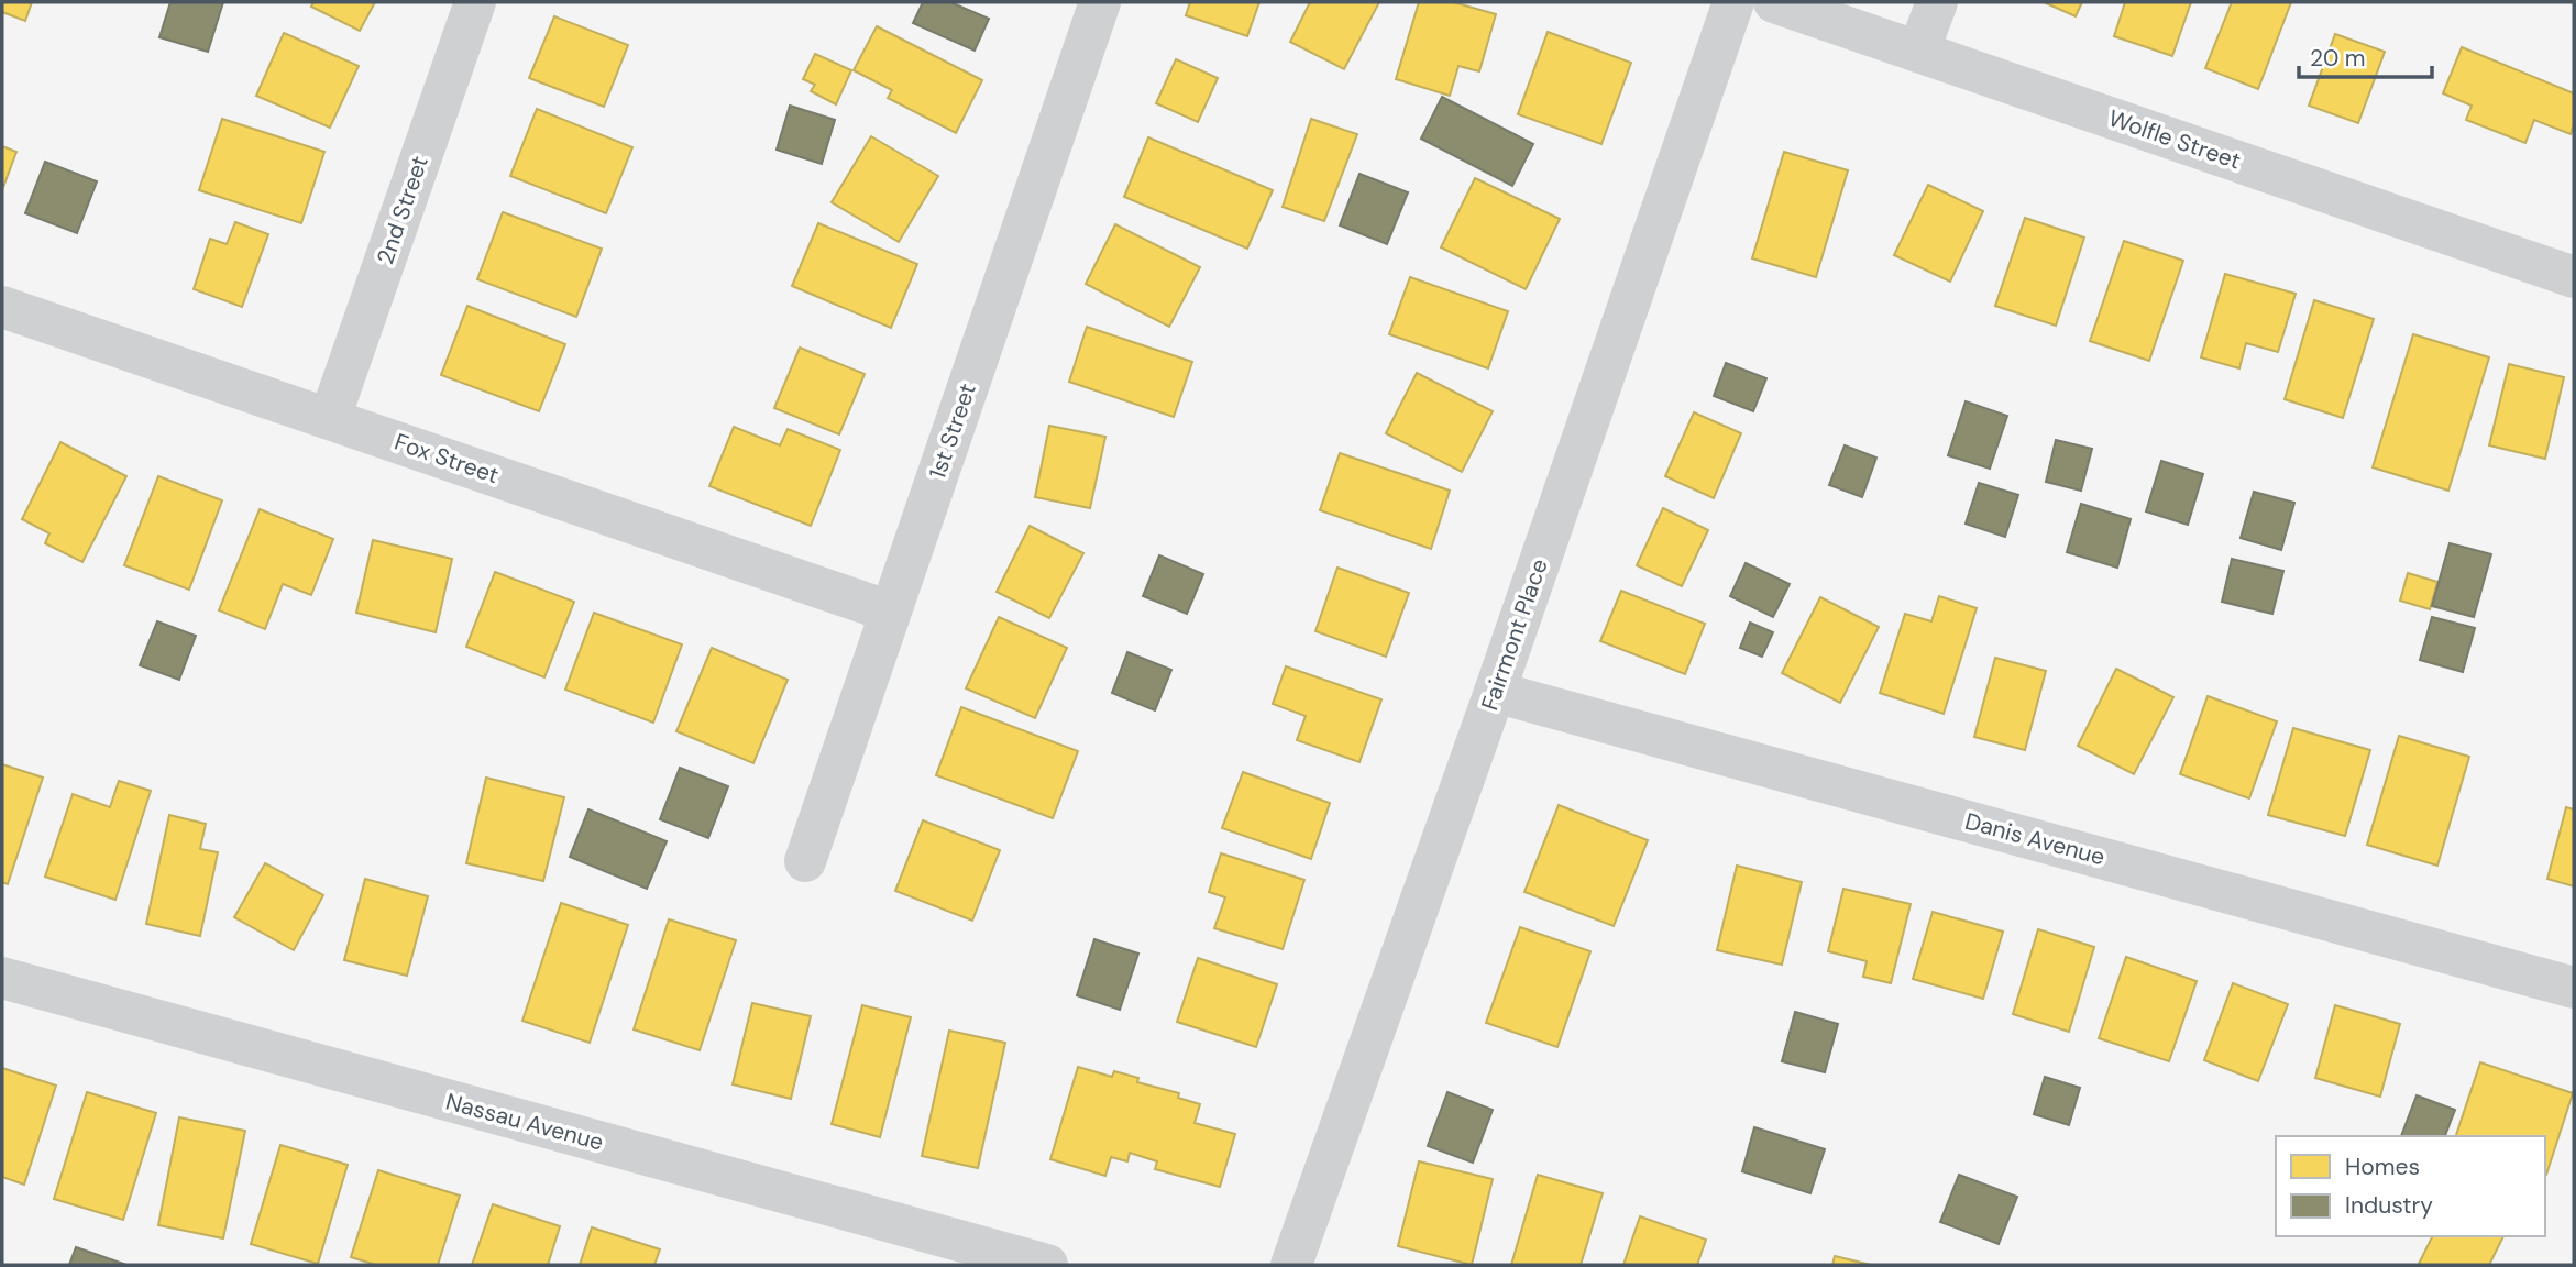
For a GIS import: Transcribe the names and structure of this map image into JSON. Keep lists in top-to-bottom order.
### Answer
{
  "streets": {
    "street": [
      "Wolfle Street",
      "2nd Street",
      "1st Street",
      "Fox Street",
      "Fairmont Place",
      "Danis Avenue",
      "Nassau Avenue"
    ]
  },
  "crossings": [
    ["2nd Street", "Fox Street"],
    ["1st Street", "Fox Street"],
    ["Fairmont Place", "Danis Avenue"]
  ],
  "legend": ["Homes", "Industry"],
  "scale_bar": "20 m"
}
